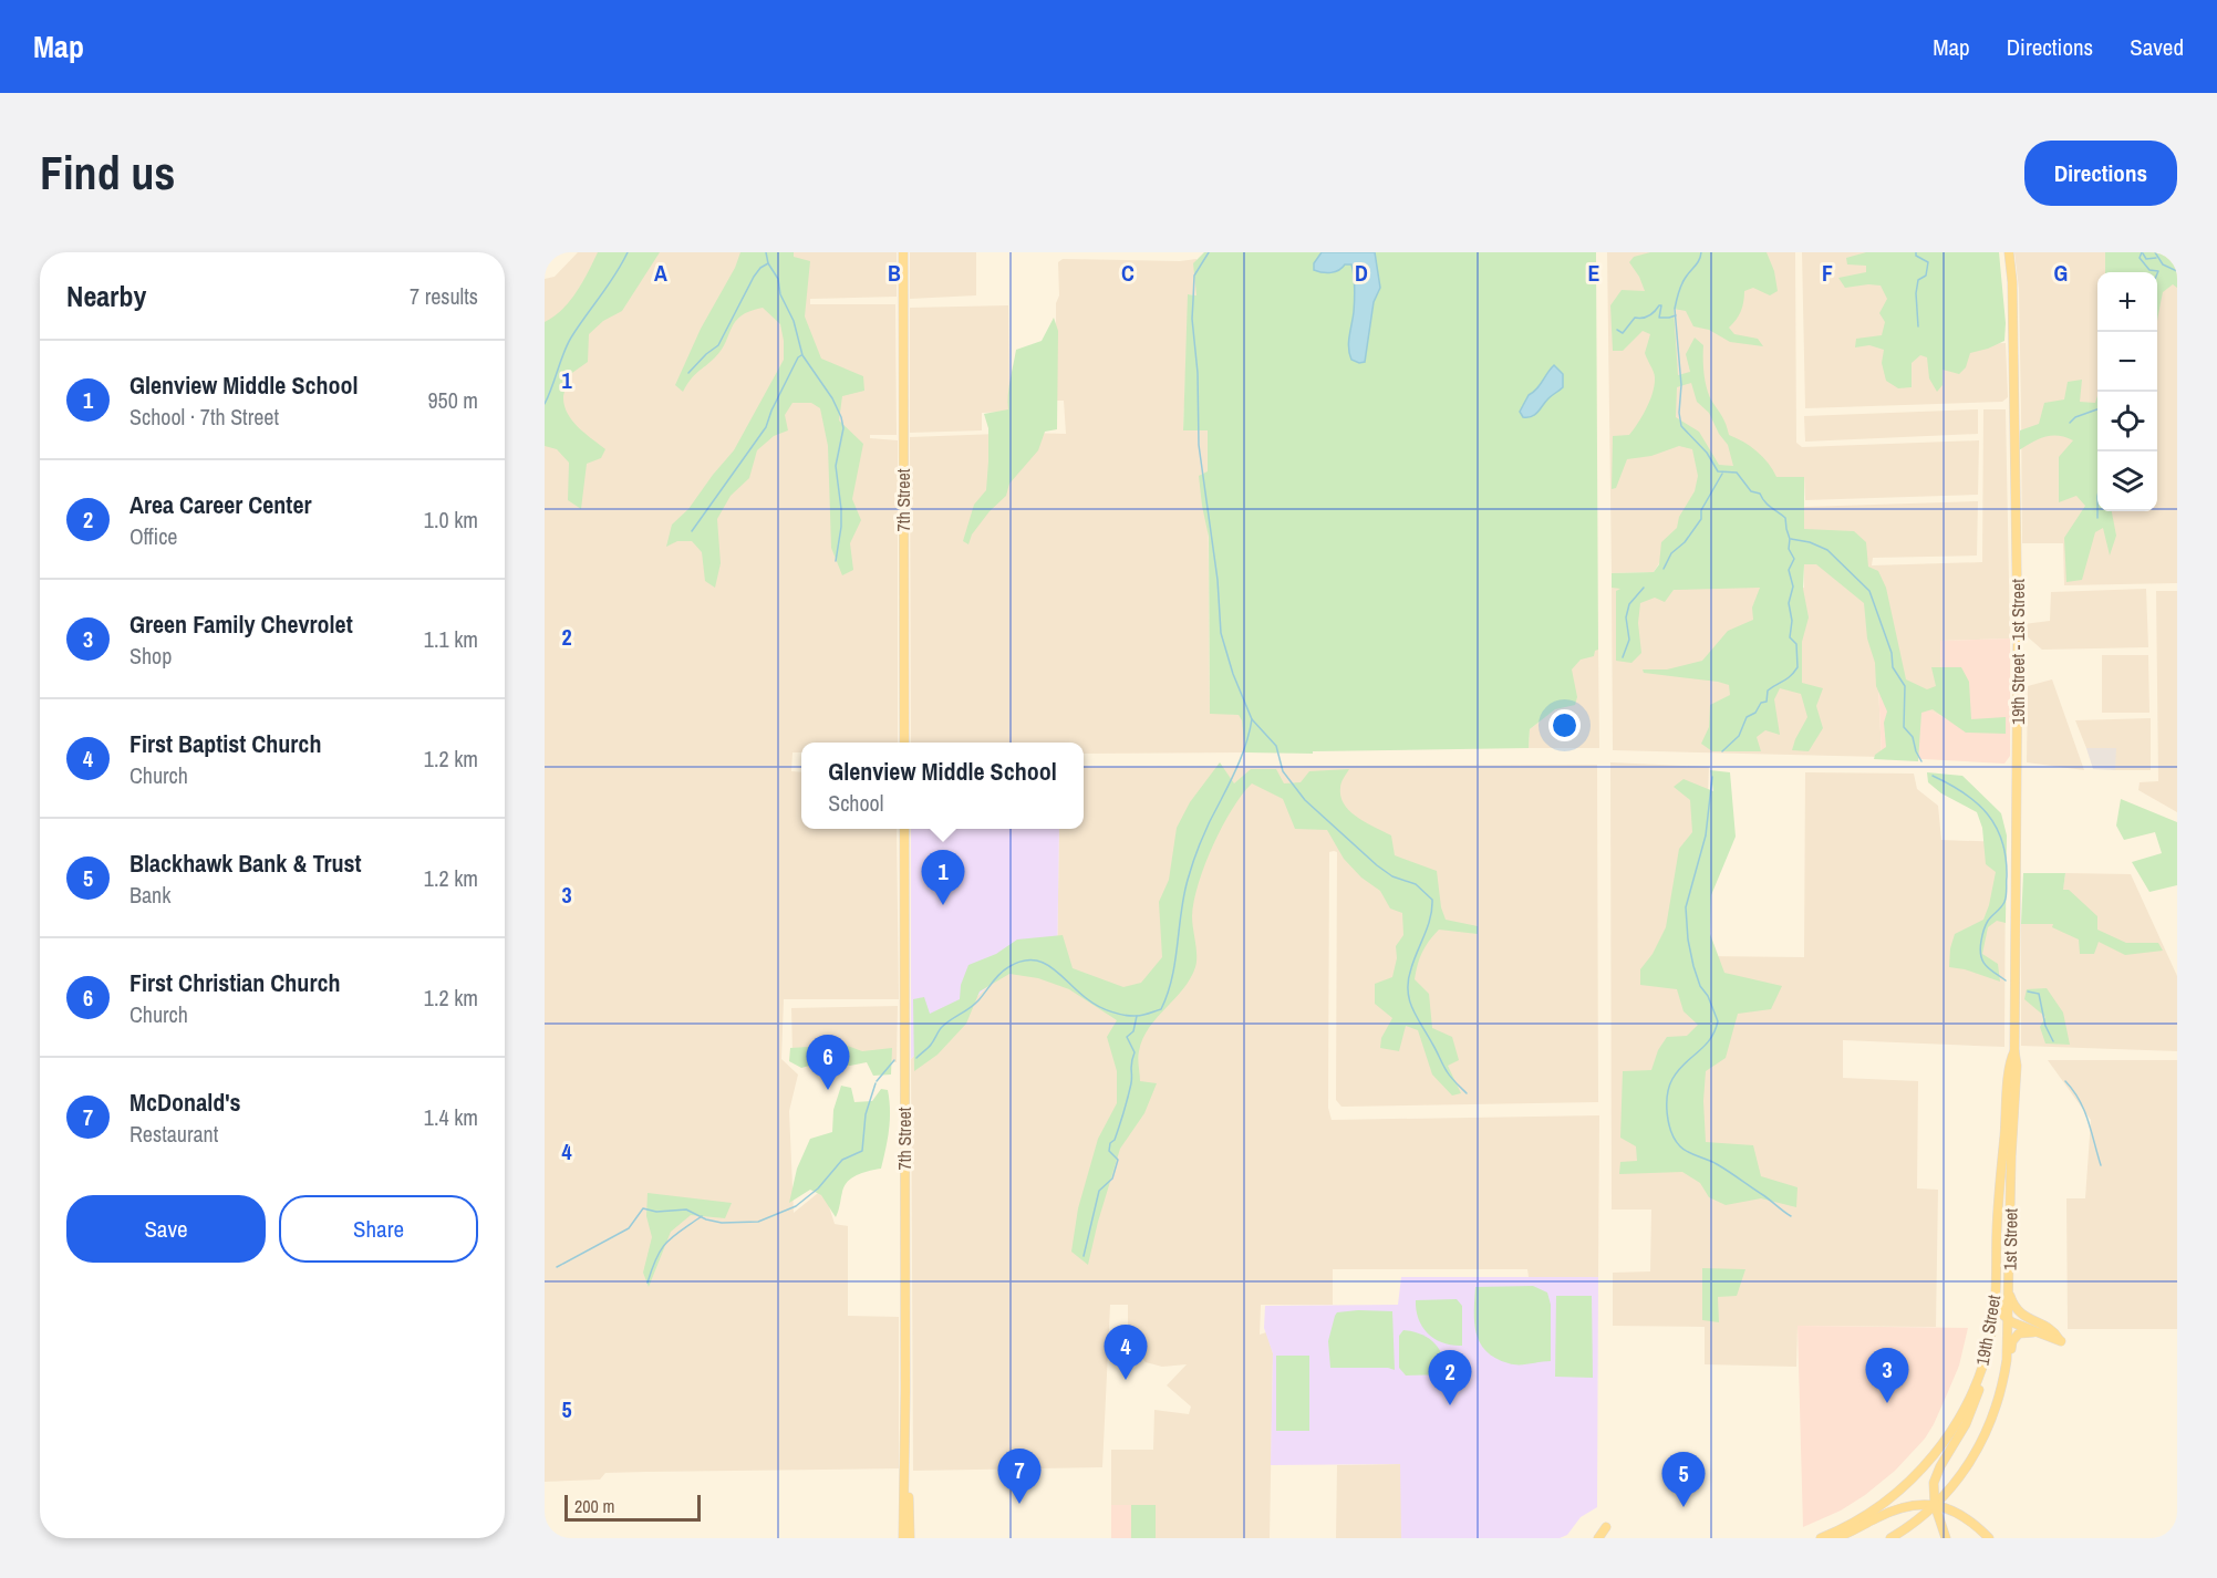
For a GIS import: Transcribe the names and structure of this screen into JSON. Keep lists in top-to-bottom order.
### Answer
{
  "streets": {
    "main road": [
      "7th Street",
      "19th Street - 1st Street",
      "1st Street",
      "19th Street"
    ]
  },
  "crossings": [
    ["19th Street - 1st Street", "1st Street"],
    ["19th Street - 1st Street", "19th Street"],
    ["1st Street", "19th Street"]
  ],
  "scale_bar": "200 m",
  "page": {
    "header": "Map",
    "nav": ["Map", "Directions", "Saved"],
    "buttons": [
      "Directions",
      ["Save", "Share"]
    ],
    "title": "Find us",
    "heading": ["Nearby", "7 results"],
    "map_buttons": ["+", "−"],
    "list": [
      {
        "mark": "1",
        "name": "Glenview Middle School",
        "note": "School · 7th Street",
        "value": "950 m"
      },
      {
        "mark": "2",
        "name": "Area Career Center",
        "note": "Office",
        "value": "1.0 km"
      },
      {
        "mark": "3",
        "name": "Green Family Chevrolet",
        "note": "Shop",
        "value": "1.1 km"
      },
      {
        "mark": "4",
        "name": "First Baptist Church",
        "note": "Church",
        "value": "1.2 km"
      },
      {
        "mark": "5",
        "name": "Blackhawk Bank & Trust",
        "note": "Bank",
        "value": "1.2 km"
      },
      {
        "mark": "6",
        "name": "First Christian Church",
        "note": "Church",
        "value": "1.2 km"
      },
      {
        "mark": "7",
        "name": "McDonald's",
        "note": "Restaurant",
        "value": "1.4 km"
      }
    ],
    "popup": ["Glenview Middle School", "School"],
    "pins": [
      "1",
      "6",
      "4",
      "3",
      "2",
      "7",
      "5"
    ],
    "scale": "200 m"
  },
  "grid": {
    "columns": [
      "A",
      "B",
      "C",
      "D",
      "E",
      "F",
      "G"
    ],
    "rows": [
      "1",
      "2",
      "3",
      "4",
      "5"
    ]
  }
}
